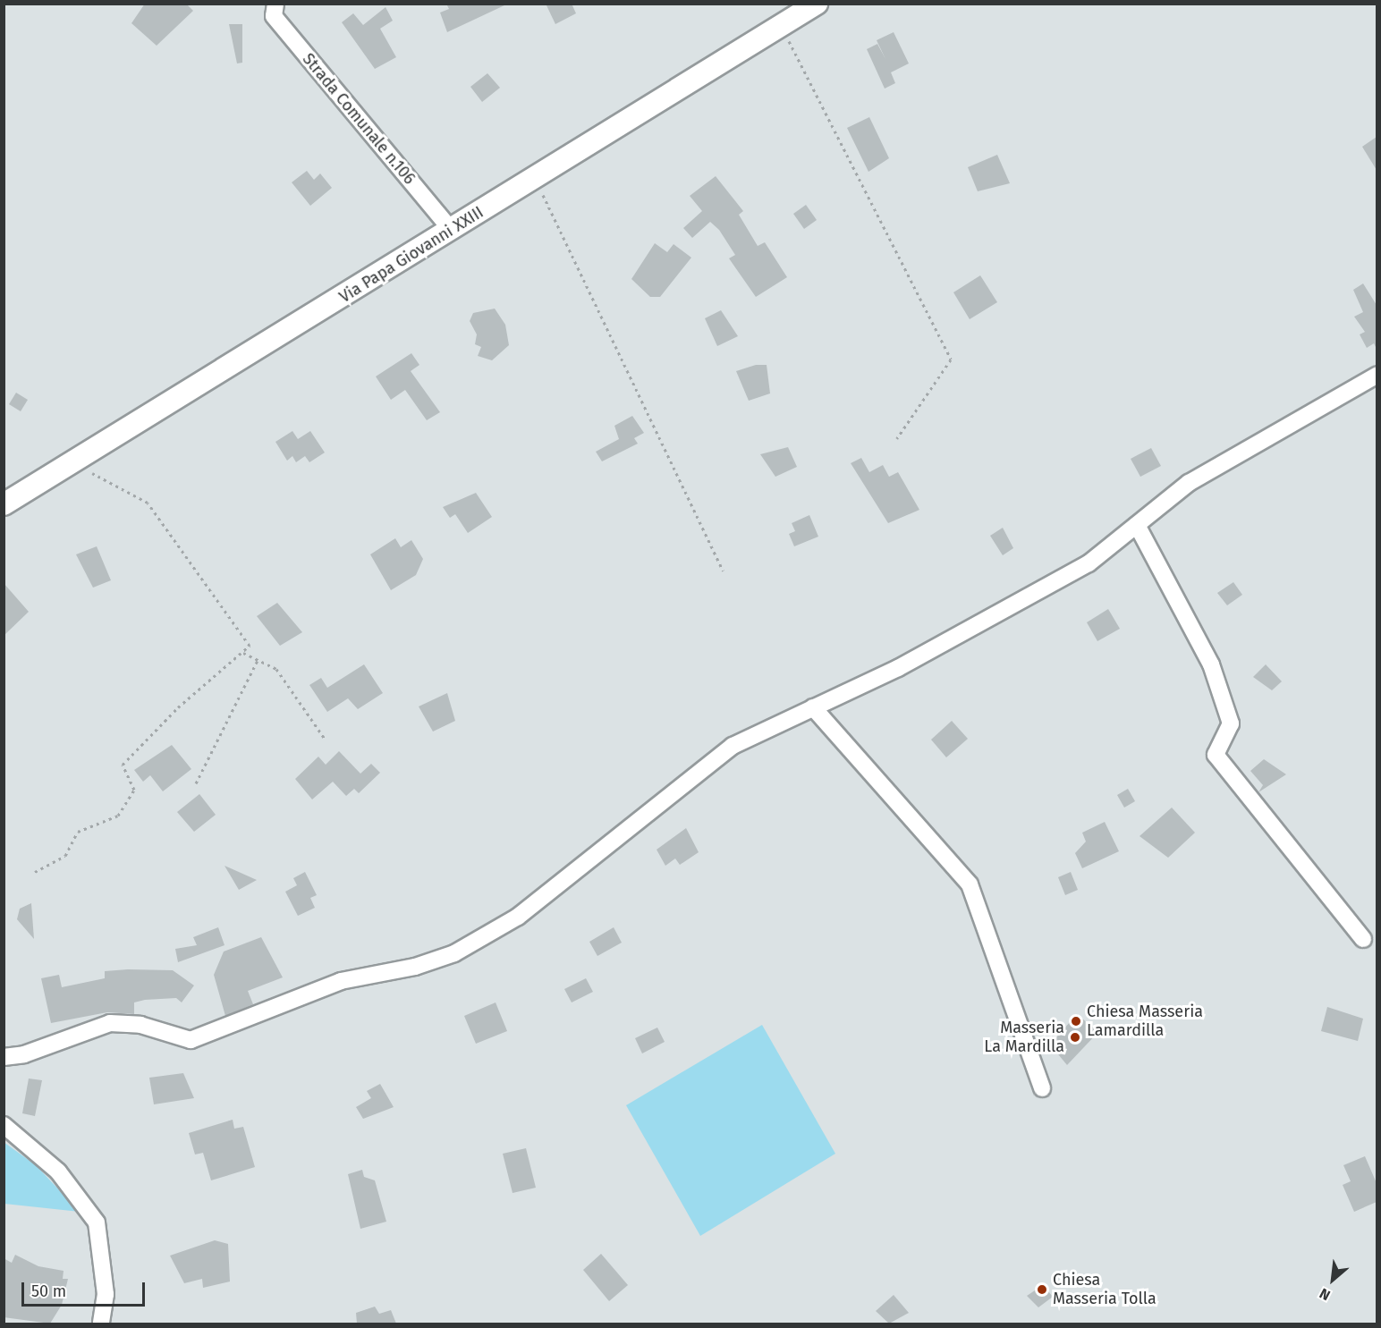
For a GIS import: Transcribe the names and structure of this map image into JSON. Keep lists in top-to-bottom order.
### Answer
{
  "streets": {
    "main road": ["Via Papa Giovanni XXIII"],
    "street": ["Strada Comunale n.106"]
  },
  "crossings": [
    ["Strada Comunale n.106", "Via Papa Giovanni XXIII"]
  ],
  "places": ["Chiesa Masseria Lamardilla", "Masseria La Mardilla", "Chiesa Masseria Tolla"],
  "scale_bar": "50 m",
  "north": "bottom left"
}
